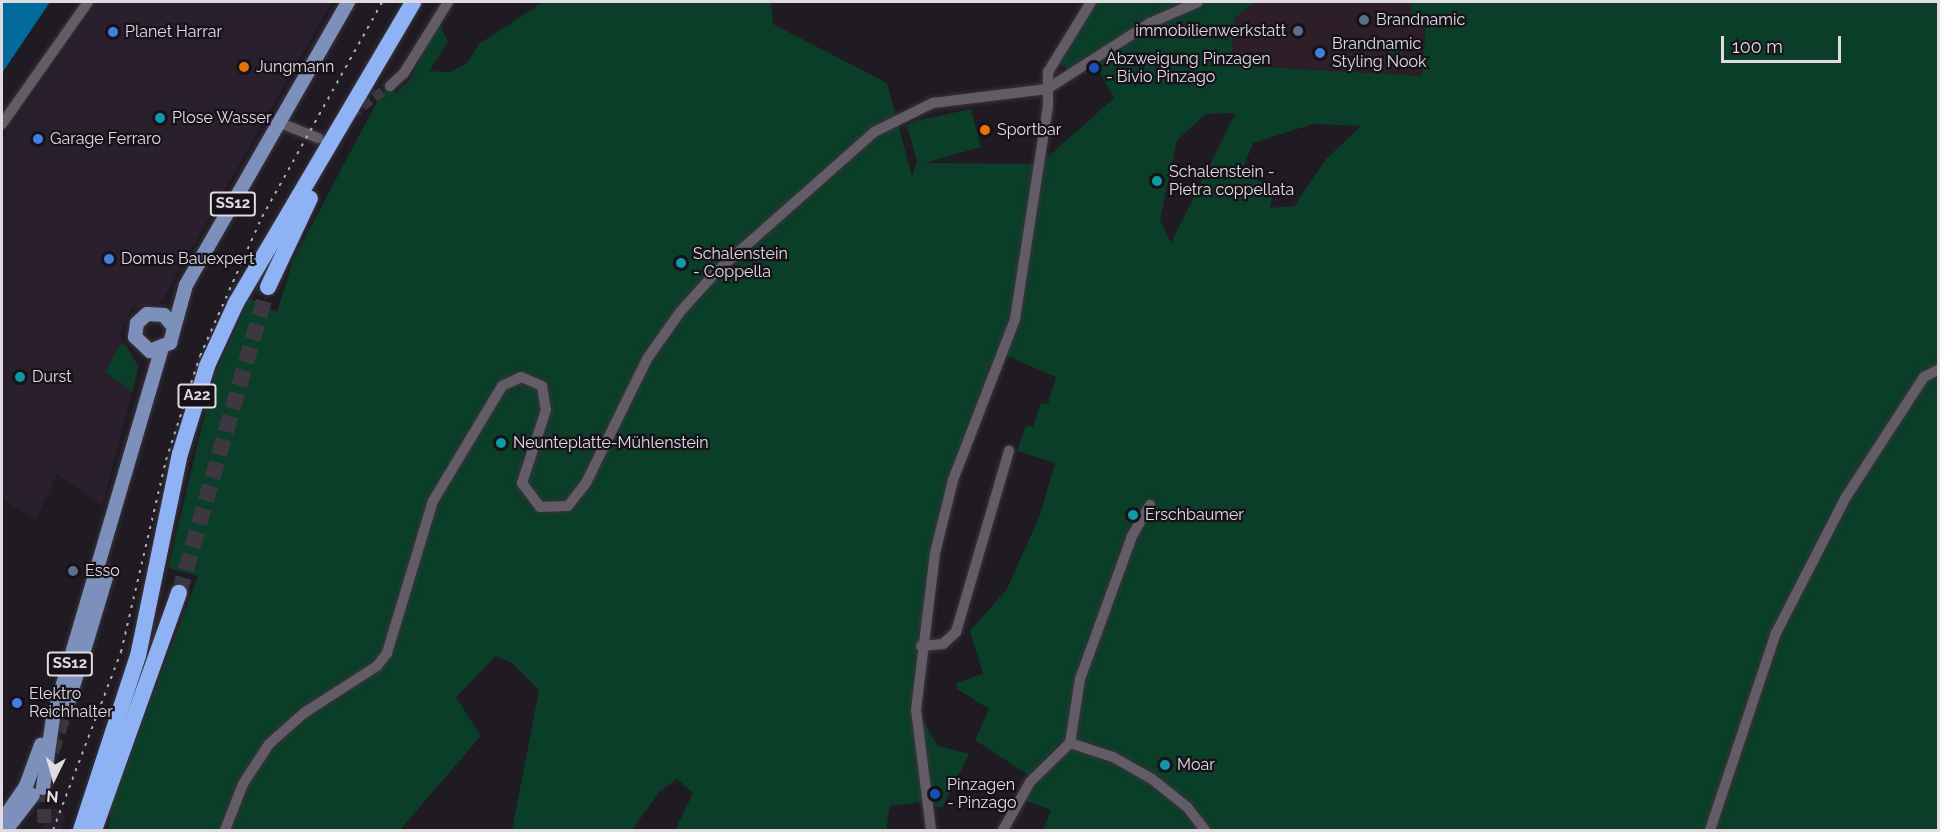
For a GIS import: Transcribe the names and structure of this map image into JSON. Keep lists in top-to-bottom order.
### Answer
{
  "streets": {
    "highway": ["A22"],
    "main road": ["SS12"]
  },
  "places": [
    "Brandnamic",
    "immobilienwerkstatt",
    "Planet Harrar",
    "Brandnamic Styling Nook",
    "Jungmann",
    "Abzweigung Pinzagen - Bivio Pinzago",
    "Plose Wasser",
    "Sportbar",
    "Garage Ferraro",
    "Schalenstein - Pietra coppellata",
    "Domus Bauexpert",
    "Schalenstein - Coppella",
    "Durst",
    "Neunteplatte-Mühlenstein",
    "Erschbaumer",
    "Esso",
    "Elektro Reichhalter",
    "Moar",
    "Pinzagen - Pinzago"
  ],
  "scale_bar": "100 m",
  "north": "bottom"
}
